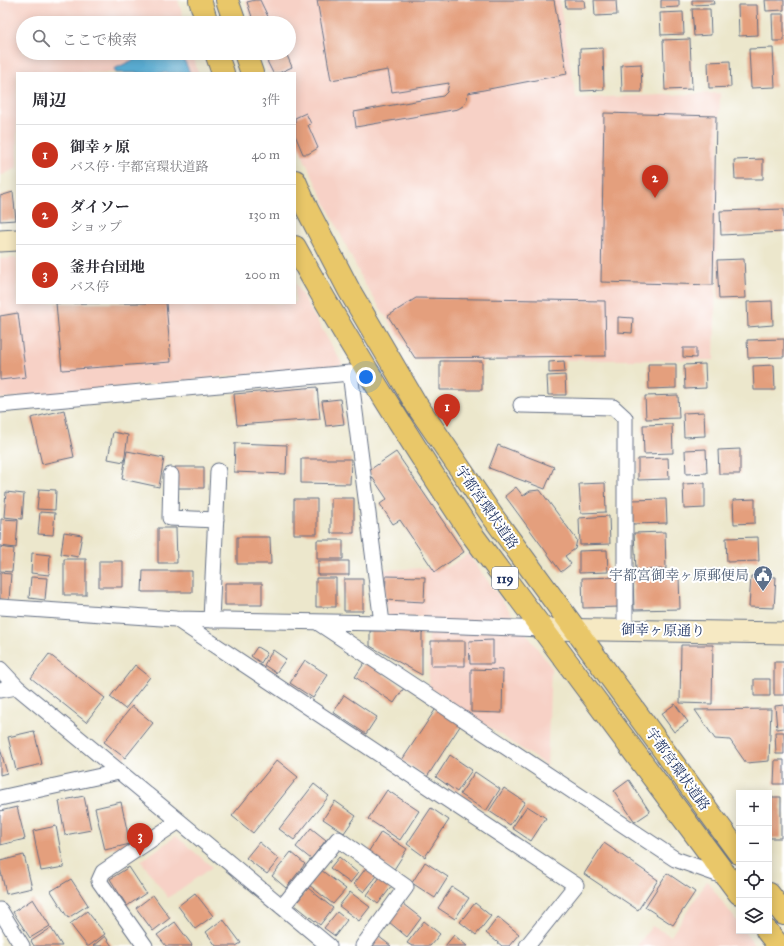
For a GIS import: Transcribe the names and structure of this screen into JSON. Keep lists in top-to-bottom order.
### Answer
{
  "streets": {
    "highway": ["宇都宮環状道路", "119"],
    "street": ["御幸ヶ原通り"]
  },
  "crossings": [
    ["宇都宮環状道路", "御幸ヶ原通り"]
  ],
  "places": {
    "public building": ["宇都宮御幸ヶ原郵便局"]
  },
  "page": {
    "search": "ここで検索",
    "heading": ["周辺", "3件"],
    "list": [
      {
        "mark": "1",
        "name": "御幸ヶ原",
        "note": "バス停 · 宇都宮環状道路",
        "value": "40 m"
      },
      {
        "mark": "2",
        "name": "ダイソー",
        "note": "ショップ",
        "value": "130 m"
      },
      {
        "mark": "3",
        "name": "釜井台団地",
        "note": "バス停",
        "value": "200 m"
      }
    ],
    "pins": ["2", "1", "3"],
    "map_buttons": ["+", "−"]
  }
}
